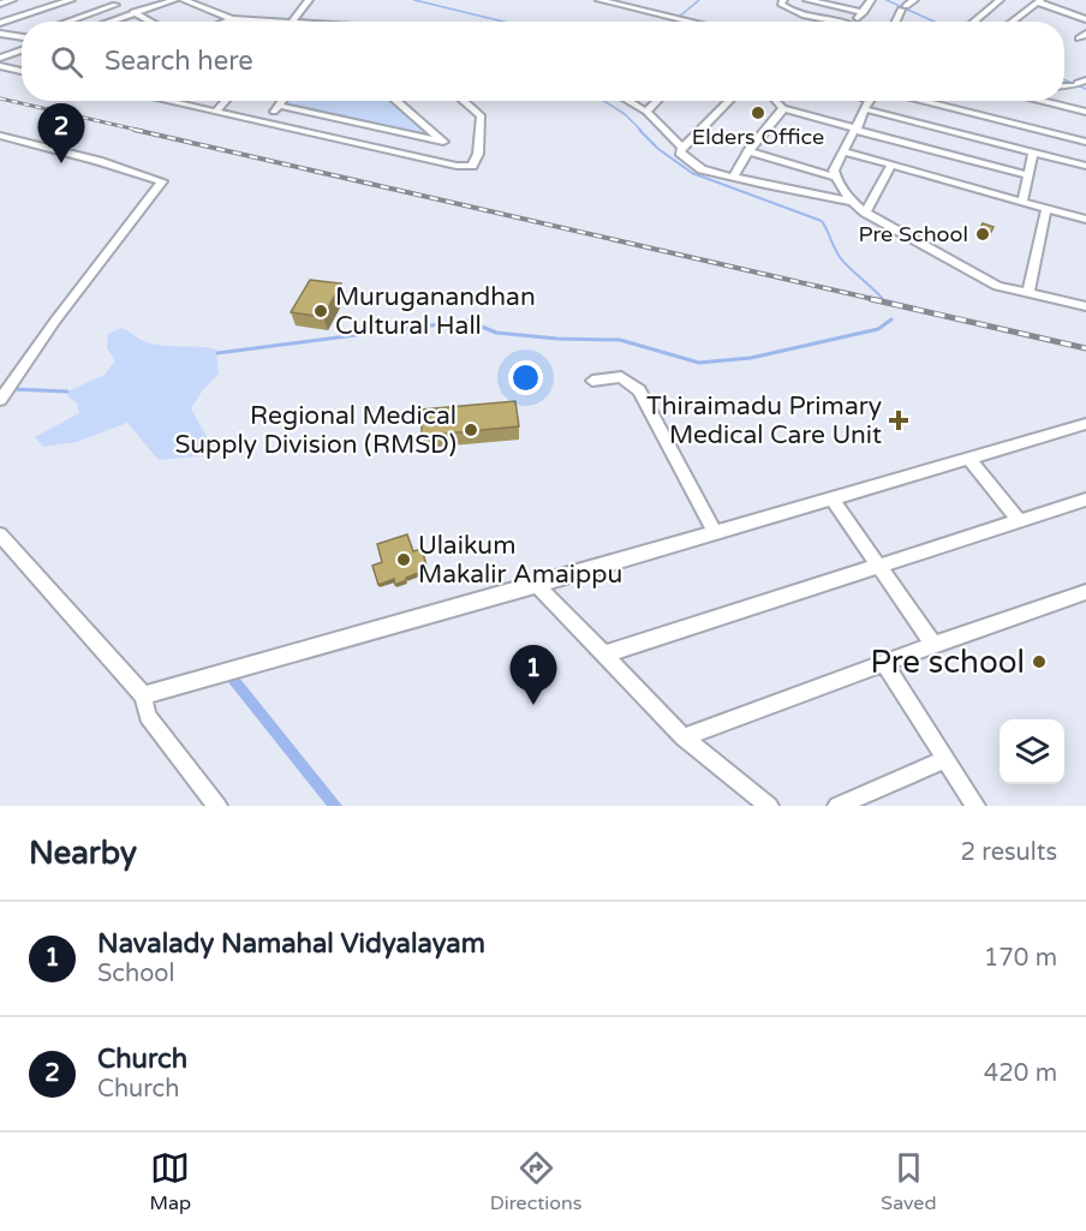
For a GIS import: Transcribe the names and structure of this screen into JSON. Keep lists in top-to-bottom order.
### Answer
{
  "places": {
    "other": [
      "Elders Office",
      "Pre School",
      "Muruganandhan Cultural Hall",
      "Regional Medical Supply Division (RMSD)",
      "Ulaikum Makalir Amaippu",
      "Pre school"
    ],
    "health": ["Thiraimadu Primary Medical Care Unit"]
  },
  "page": {
    "search": "Search here",
    "pins": ["2", "1"],
    "heading": ["Nearby", "2 results"],
    "list": [
      {
        "mark": "1",
        "name": "Navalady Namahal Vidyalayam",
        "note": "School",
        "value": "170 m"
      },
      {
        "mark": "2",
        "name": "Church",
        "note": "Church",
        "value": "420 m"
      }
    ],
    "nav": ["Map", "Directions", "Saved"]
  }
}
